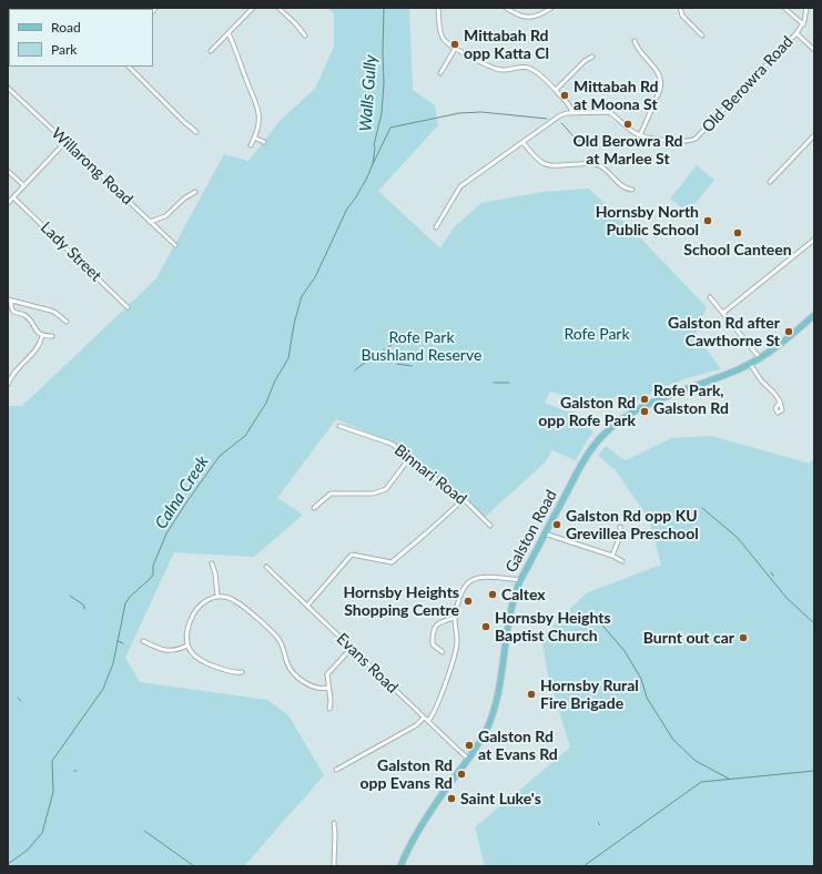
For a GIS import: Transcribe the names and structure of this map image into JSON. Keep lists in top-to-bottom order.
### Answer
{
  "streets": {
    "main road": ["Galston Road"],
    "street": [
      "Old Berowra Road",
      "Willarong Road",
      "Lady Street",
      "Binnari Road",
      "Evans Road"
    ]
  },
  "crossings": [
    ["Galston Road", "Evans Road"]
  ],
  "water": ["Walls Gully", "Calna Creek"],
  "parks": ["Rofe Park", "Rofe Park Bushland Reserve"],
  "places": [
    "Mittabah Rd opp Katta Cl",
    "Mittabah Rd at Moona St",
    "Old Berowra Rd at Marlee St",
    "Hornsby North Public School",
    "School Canteen",
    "Galston Rd after Cawthorne St",
    "Rofe Park, Galston Rd",
    "Galston Rd opp Rofe Park",
    "Galston Rd opp KU Grevillea Preschool",
    "Caltex",
    "Hornsby Heights Shopping Centre",
    "Hornsby Heights Baptist Church",
    "Burnt out car",
    "Hornsby Rural Fire Brigade",
    "Galston Rd at Evans Rd",
    "Galston Rd opp Evans Rd",
    "Saint Luke's"
  ],
  "legend": ["Road", "Park"]
}
